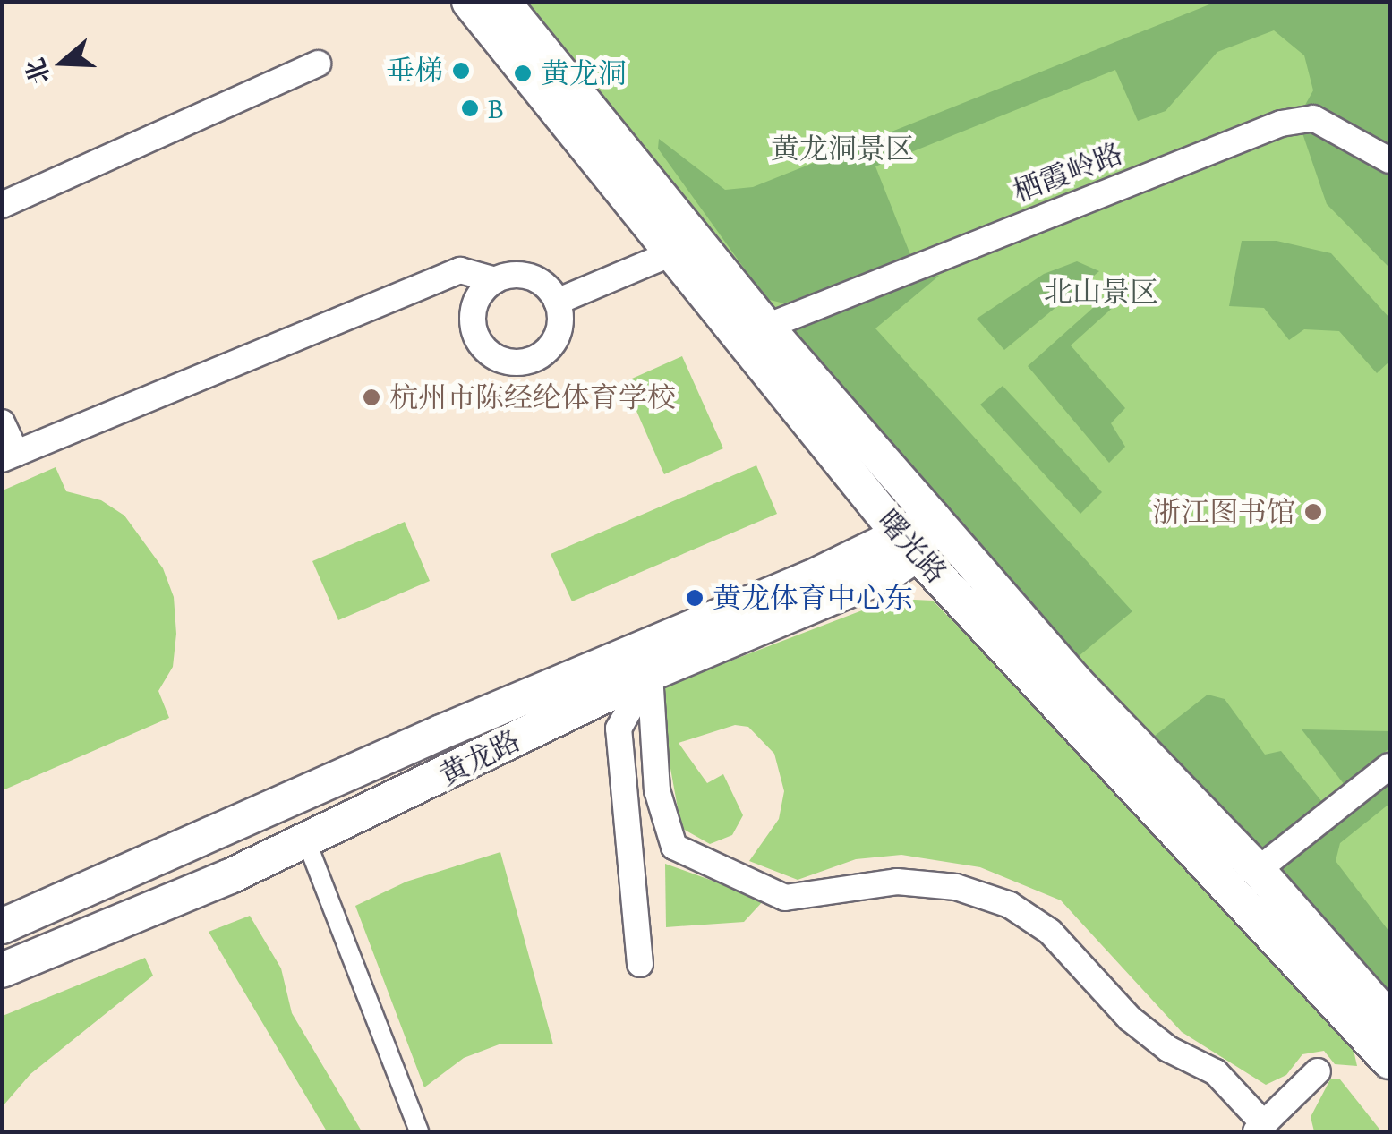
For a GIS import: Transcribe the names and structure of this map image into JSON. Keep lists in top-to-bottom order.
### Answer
{
  "streets": {
    "main road": ["曙光路", "黄龙路"],
    "street": ["栖霞岭路"]
  },
  "crossings": [
    ["栖霞岭路", "曙光路"],
    ["曙光路", "黄龙路"]
  ],
  "parks": ["黄龙洞景区", "北山景区"],
  "places": [
    "垂梯",
    "黄龙洞",
    "B",
    "杭州市陈经纶体育学校",
    "浙江图书馆",
    "黄龙体育中心东"
  ],
  "north": "left"
}
